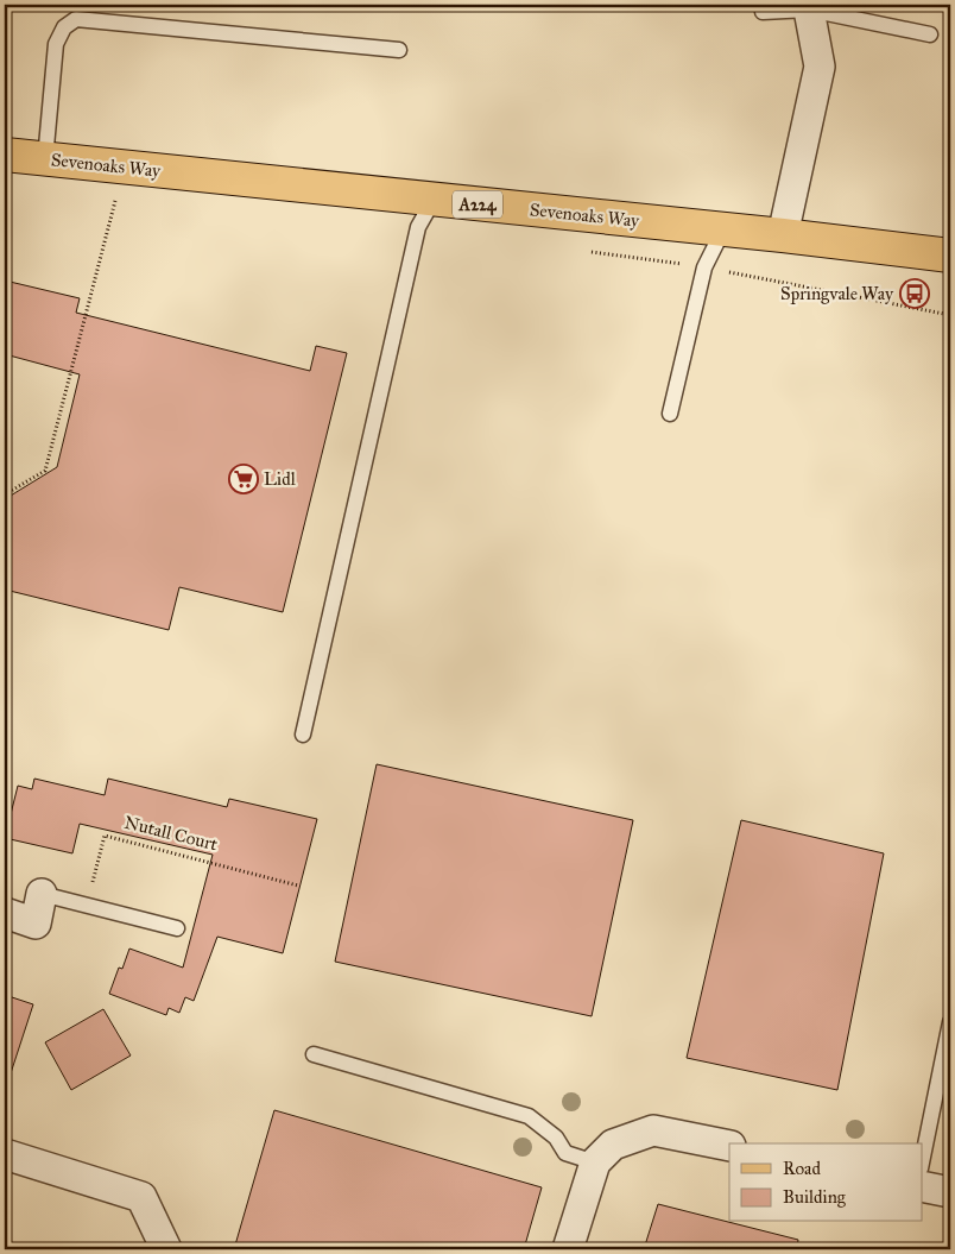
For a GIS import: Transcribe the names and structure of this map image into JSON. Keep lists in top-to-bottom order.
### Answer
{
  "streets": {
    "main road": ["Sevenoaks Way", "A224"],
    "path": ["Nutall Court"]
  },
  "places": {
    "bus stop": ["Springvale Way"],
    "supermarket": ["Lidl"]
  },
  "legend": ["Road", "Building"]
}
